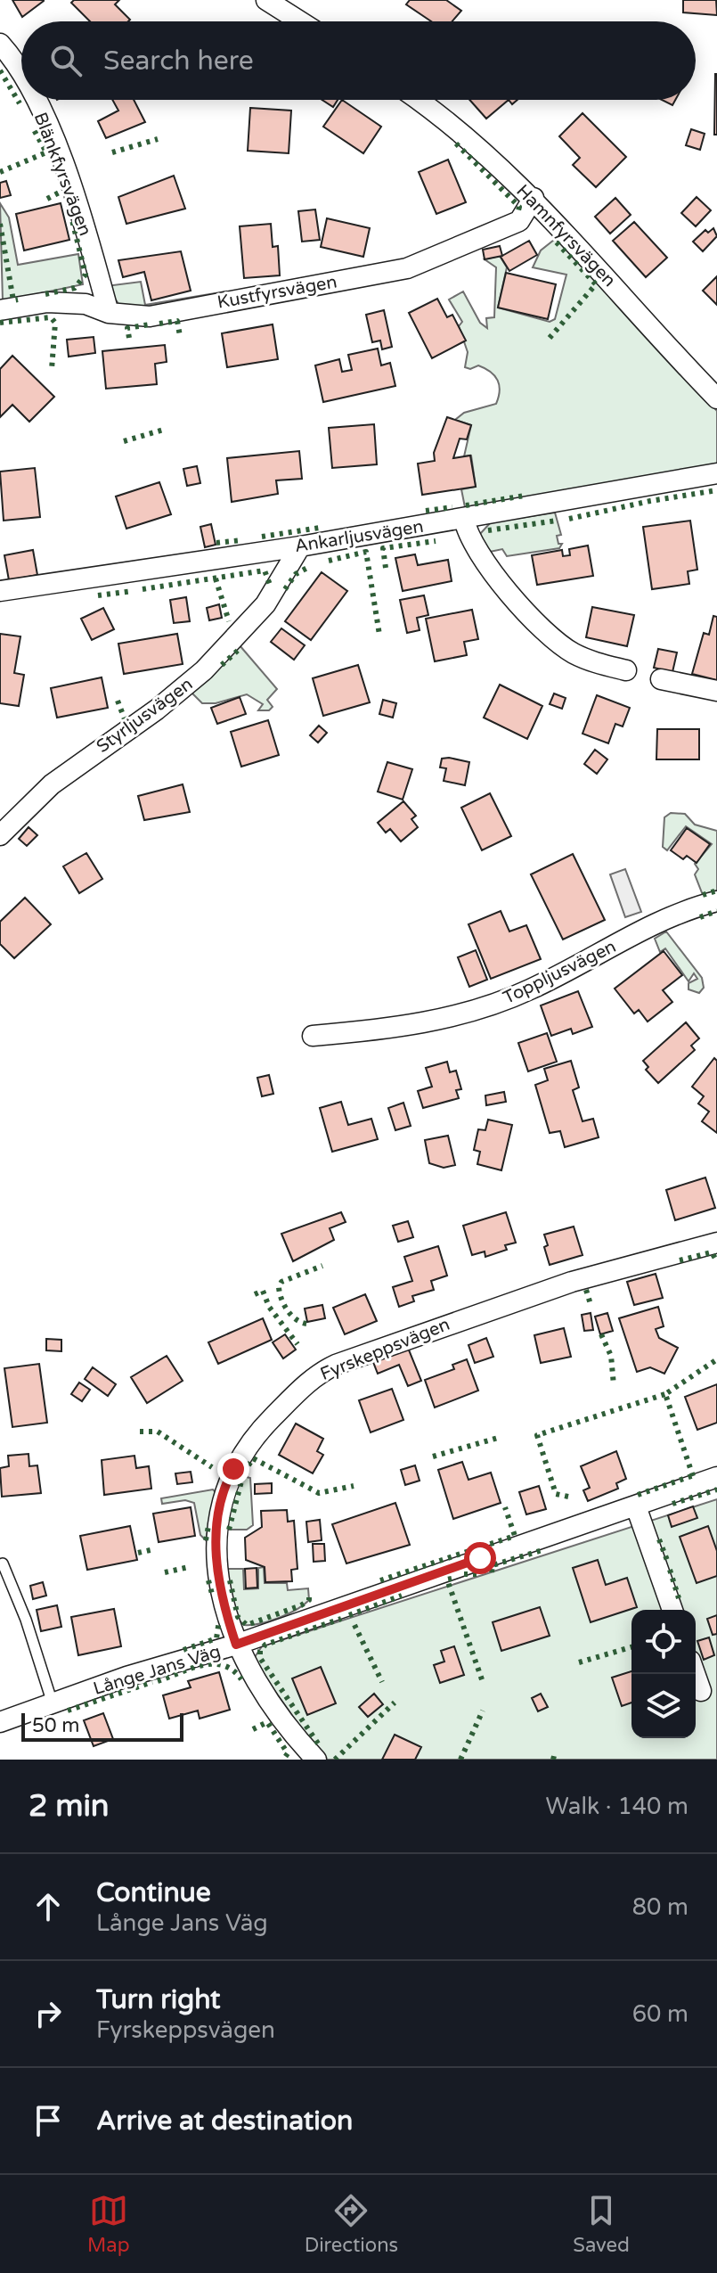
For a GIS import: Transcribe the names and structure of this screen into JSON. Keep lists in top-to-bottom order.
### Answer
{
  "streets": {
    "street": [
      "Blänkfyrsvägen",
      "Hamnfyrsvägen",
      "Kustfyrsvägen",
      "Ankarljusvägen",
      "Styrljusvägen",
      "Toppljusvägen",
      "Fyrskeppsvägen",
      "Långe Jans Väg"
    ]
  },
  "crossings": [
    ["Blänkfyrsvägen", "Kustfyrsvägen"],
    ["Hamnfyrsvägen", "Kustfyrsvägen"],
    ["Ankarljusvägen", "Styrljusvägen"],
    ["Fyrskeppsvägen", "Långe Jans Väg"]
  ],
  "scale_bar": "50 m",
  "page": {
    "search": "Search here",
    "scale": "50 m",
    "heading": ["2 min", "Walk · 140 m"],
    "list": [
      ["Continue", "Långe Jans Väg", "80 m"],
      ["Turn right", "Fyrskeppsvägen", "60 m"],
      "Arrive at destination"
    ],
    "nav": ["Map", "Directions", "Saved"]
  }
}
